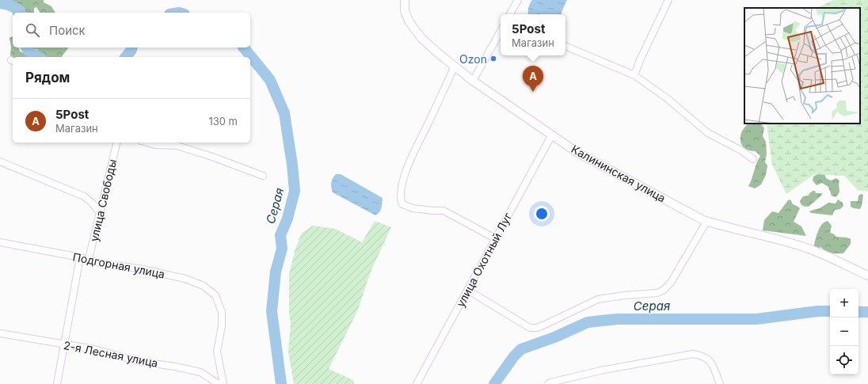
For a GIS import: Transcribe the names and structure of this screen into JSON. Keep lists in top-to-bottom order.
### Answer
{
  "streets": {
    "street": [
      "Калининская улица",
      "улица Свободы",
      "улица Охотный Луг",
      "Подгорная улица",
      "2-я Лесная улица"
    ]
  },
  "crossings": [
    ["Калининская улица", "улица Охотный Луг"],
    ["улица Свободы", "Подгорная улица"]
  ],
  "water": ["Серая"],
  "places": ["Ozon"],
  "page": {
    "search": "Поиск",
    "popup": ["5Post", "Магазин"],
    "heading": "Рядом",
    "pins": "A",
    "list": [
      {
        "mark": "A",
        "name": "5Post",
        "note": "Магазин",
        "value": "130 m"
      }
    ],
    "map_buttons": ["+", "−"]
  }
}
